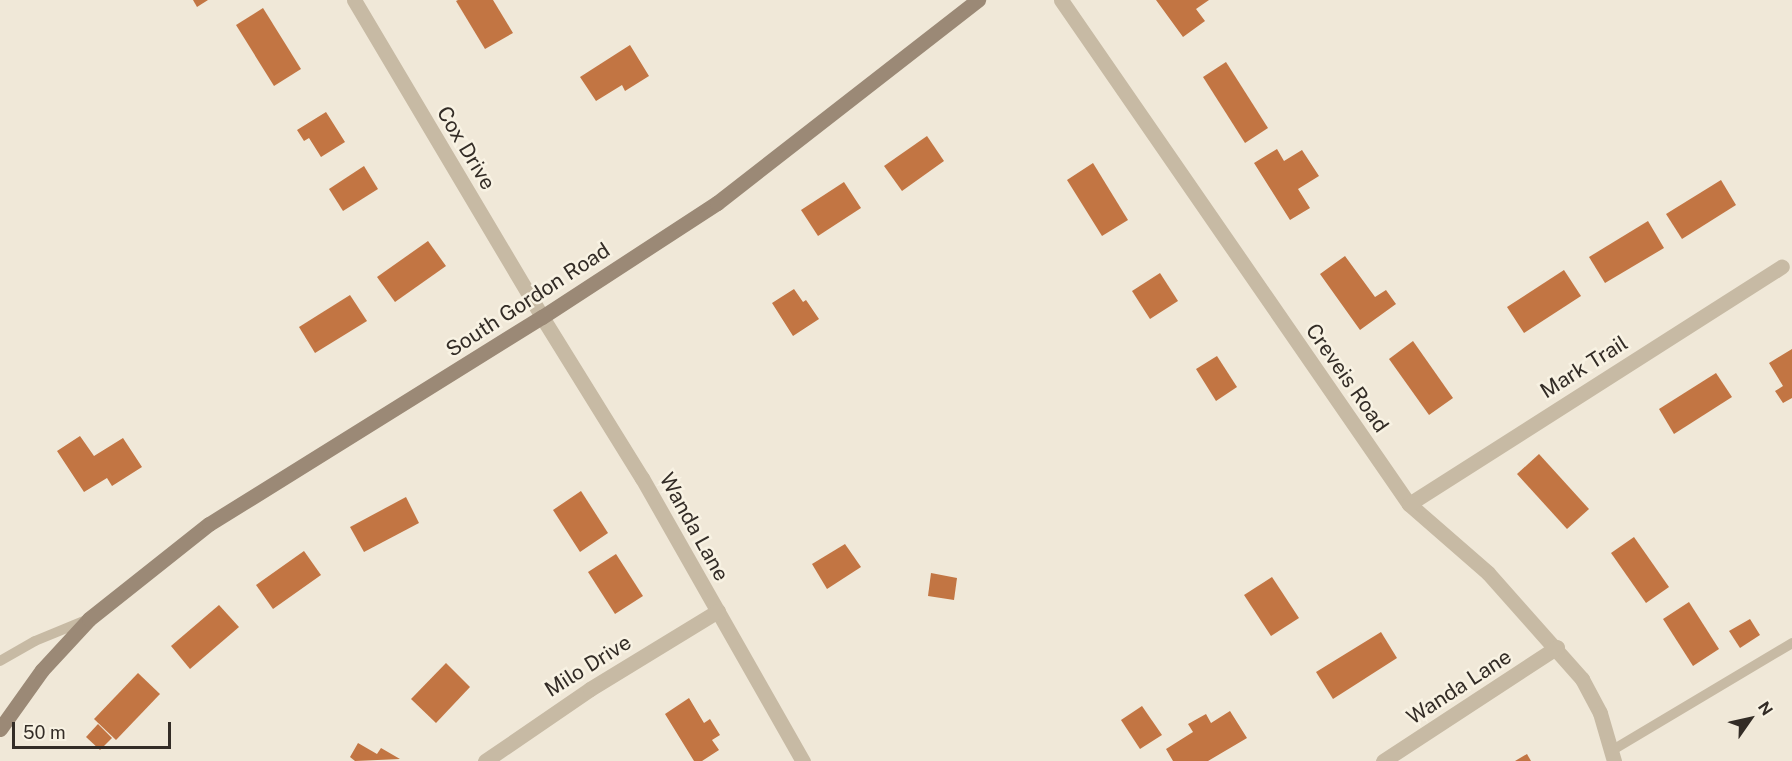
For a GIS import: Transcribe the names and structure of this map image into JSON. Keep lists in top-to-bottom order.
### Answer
{
  "streets": {
    "street": [
      "Cox Drive",
      "South Gordon Road",
      "Mark Trail",
      "Creveis Road",
      "Wanda Lane",
      "Milo Drive"
    ]
  },
  "crossings": [
    ["Cox Drive", "South Gordon Road"],
    ["Cox Drive", "Wanda Lane"],
    ["South Gordon Road", "Wanda Lane"],
    ["Mark Trail", "Creveis Road"],
    ["Creveis Road", "Wanda Lane"],
    ["Wanda Lane", "Milo Drive"]
  ],
  "scale_bar": "50 m",
  "north": "top right"
}
